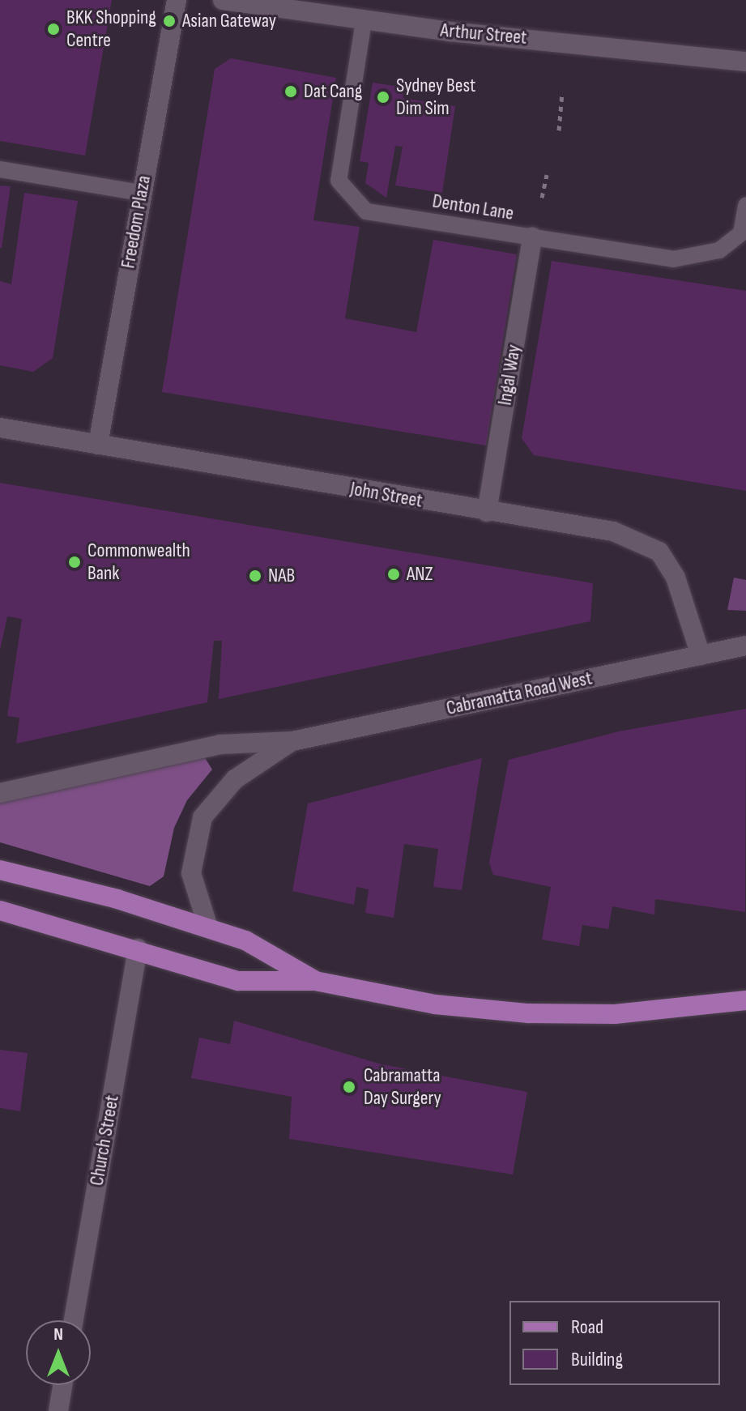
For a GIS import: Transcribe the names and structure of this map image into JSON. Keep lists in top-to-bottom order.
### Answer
{
  "streets": {
    "street": [
      "Arthur Street",
      "Freedom Plaza",
      "Ingal Way",
      "John Street",
      "Cabramatta Road West",
      "Church Street"
    ],
    "lane": ["Denton Lane"]
  },
  "crossings": [
    ["Arthur Street", "Denton Lane"],
    ["Denton Lane", "Ingal Way"],
    ["Freedom Plaza", "John Street"],
    ["Ingal Way", "John Street"],
    ["John Street", "Cabramatta Road West"]
  ],
  "places": [
    "Asian Gateway",
    "BKK Shopping Centre",
    "Dat Cang",
    "Sydney Best Dim Sim",
    "Commonwealth Bank",
    "ANZ",
    "NAB",
    "Cabramatta Day Surgery"
  ],
  "legend": ["Road", "Building"],
  "north": "top"
}
